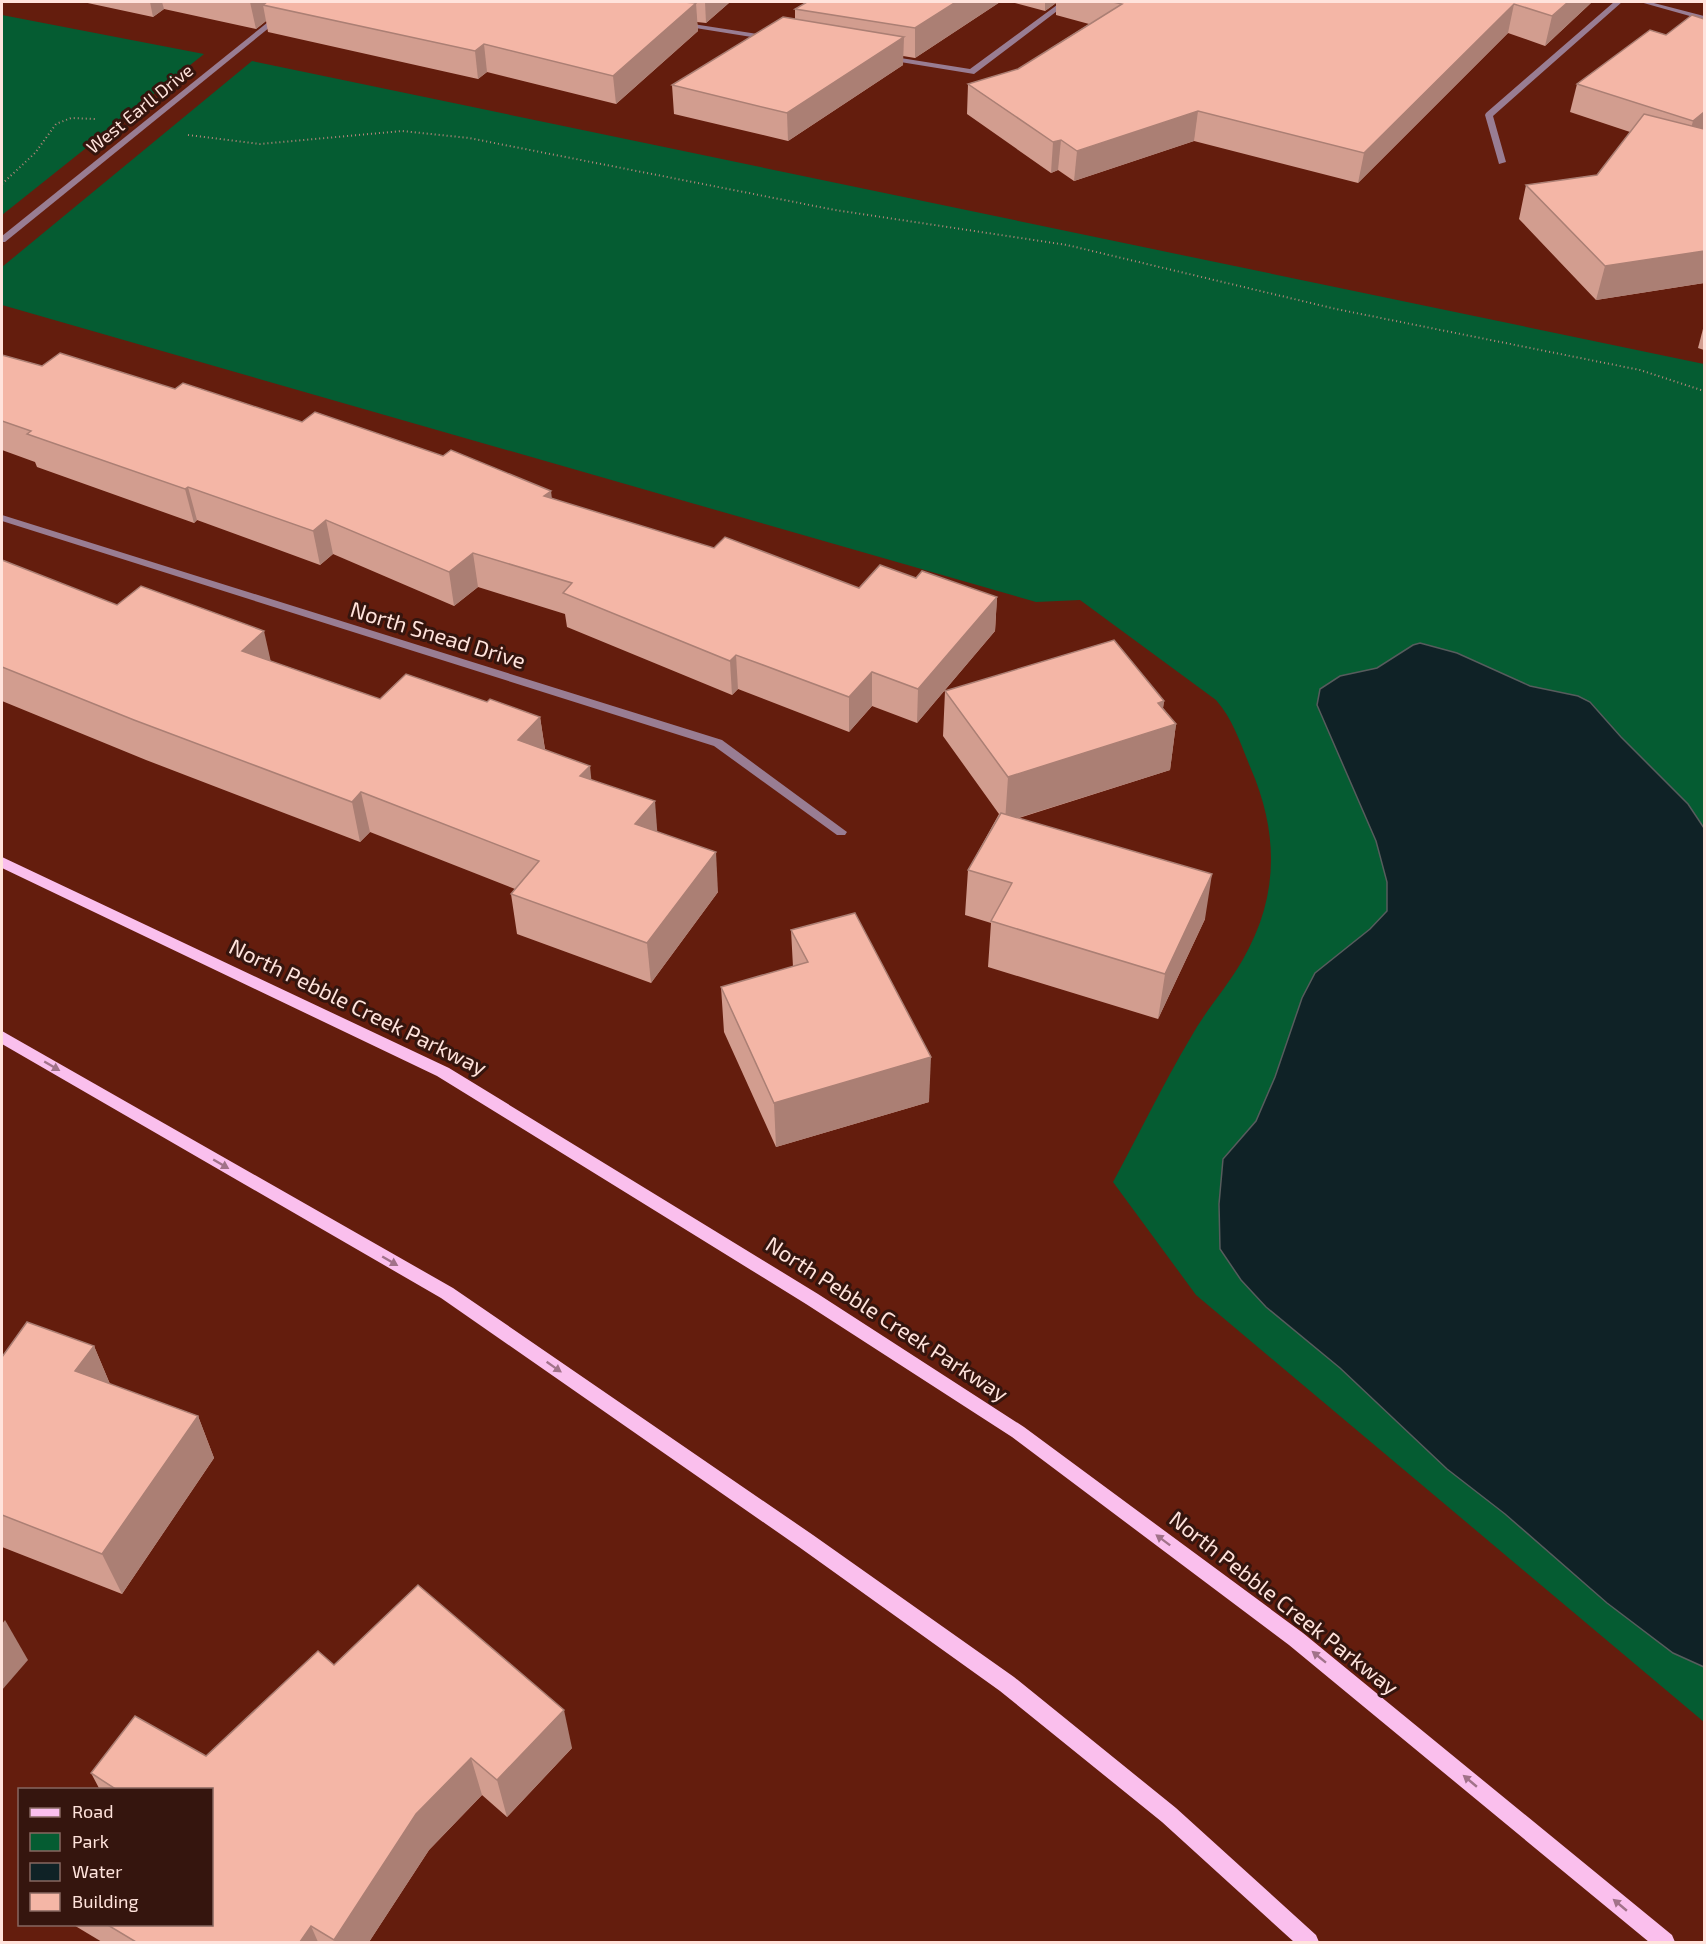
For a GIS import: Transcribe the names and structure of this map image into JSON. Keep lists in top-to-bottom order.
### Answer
{
  "streets": {
    "main road": ["North Pebble Creek Parkway"],
    "street": ["West Earll Drive", "North Snead Drive"]
  },
  "one_way": ["North Pebble Creek Parkway"],
  "legend": [
    "Road",
    "Park",
    "Water",
    "Building"
  ]
}
